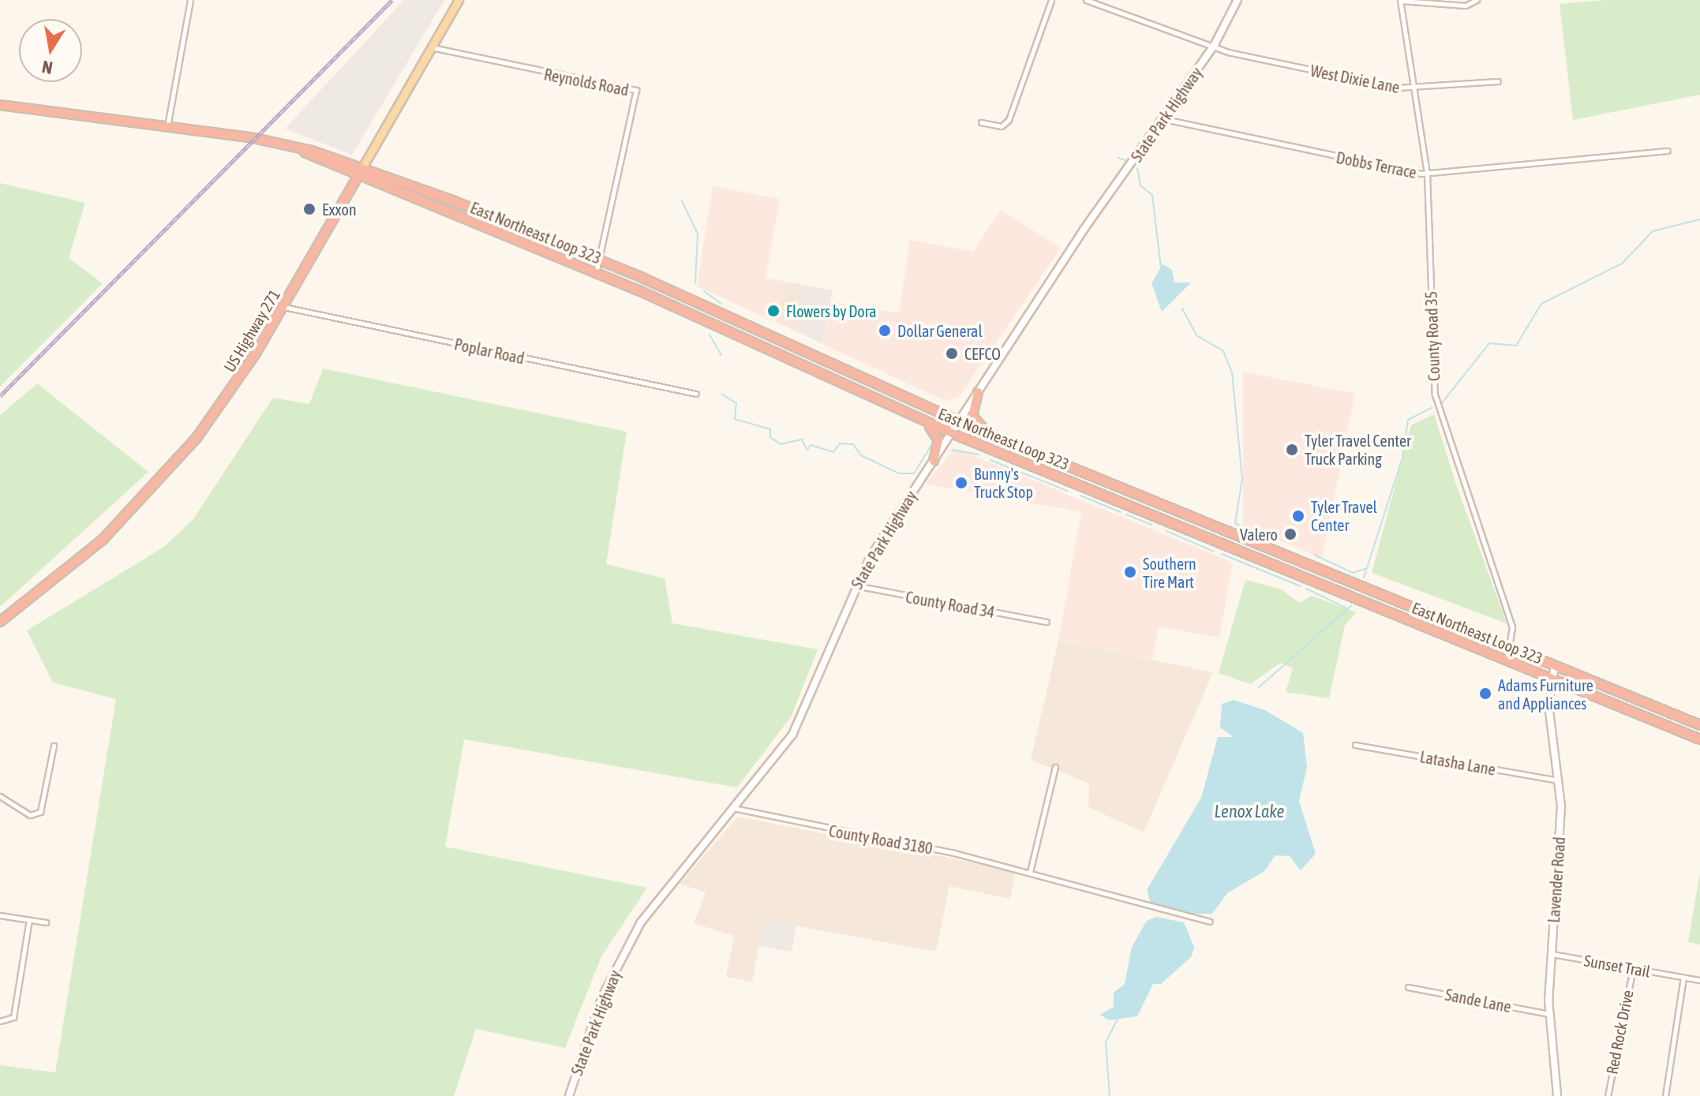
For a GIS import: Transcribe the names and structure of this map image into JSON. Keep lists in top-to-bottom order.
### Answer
{
  "streets": {
    "highway": ["East Northeast Loop 323", "US Highway 271"],
    "main road": ["State Park Highway", "Lavender Road"],
    "street": [
      "West Dixie Lane",
      "Reynolds Road",
      "Dobbs Terrace",
      "County Road 35",
      "Poplar Road",
      "County Road 34",
      "Latasha Lane",
      "County Road 3180",
      "Sunset Trail",
      "Sande Lane",
      "Red Rock Drive"
    ]
  },
  "crossings": [
    ["West Dixie Lane", "State Park Highway"],
    ["West Dixie Lane", "County Road 35"],
    ["Reynolds Road", "East Northeast Loop 323"],
    ["Reynolds Road", "US Highway 271"],
    ["State Park Highway", "Dobbs Terrace"],
    ["State Park Highway", "East Northeast Loop 323"],
    ["State Park Highway", "County Road 34"],
    ["State Park Highway", "County Road 3180"],
    ["Dobbs Terrace", "County Road 35"],
    ["East Northeast Loop 323", "US Highway 271"],
    ["East Northeast Loop 323", "County Road 35"],
    ["East Northeast Loop 323", "Lavender Road"],
    ["US Highway 271", "Poplar Road"],
    ["Latasha Lane", "Lavender Road"],
    ["Lavender Road", "Sunset Trail"],
    ["Lavender Road", "Sande Lane"],
    ["Sunset Trail", "Red Rock Drive"]
  ],
  "water": ["Lenox Lake"],
  "places": [
    "Exxon",
    "Flowers by Dora",
    "Dollar General",
    "CEFCO",
    "Tyler Travel Center Truck Parking",
    "Bunny's Truck Stop",
    "Tyler Travel Center",
    "Valero",
    "Southern Tire Mart",
    "Adams Furniture and Appliances"
  ],
  "north": "bottom"
}
